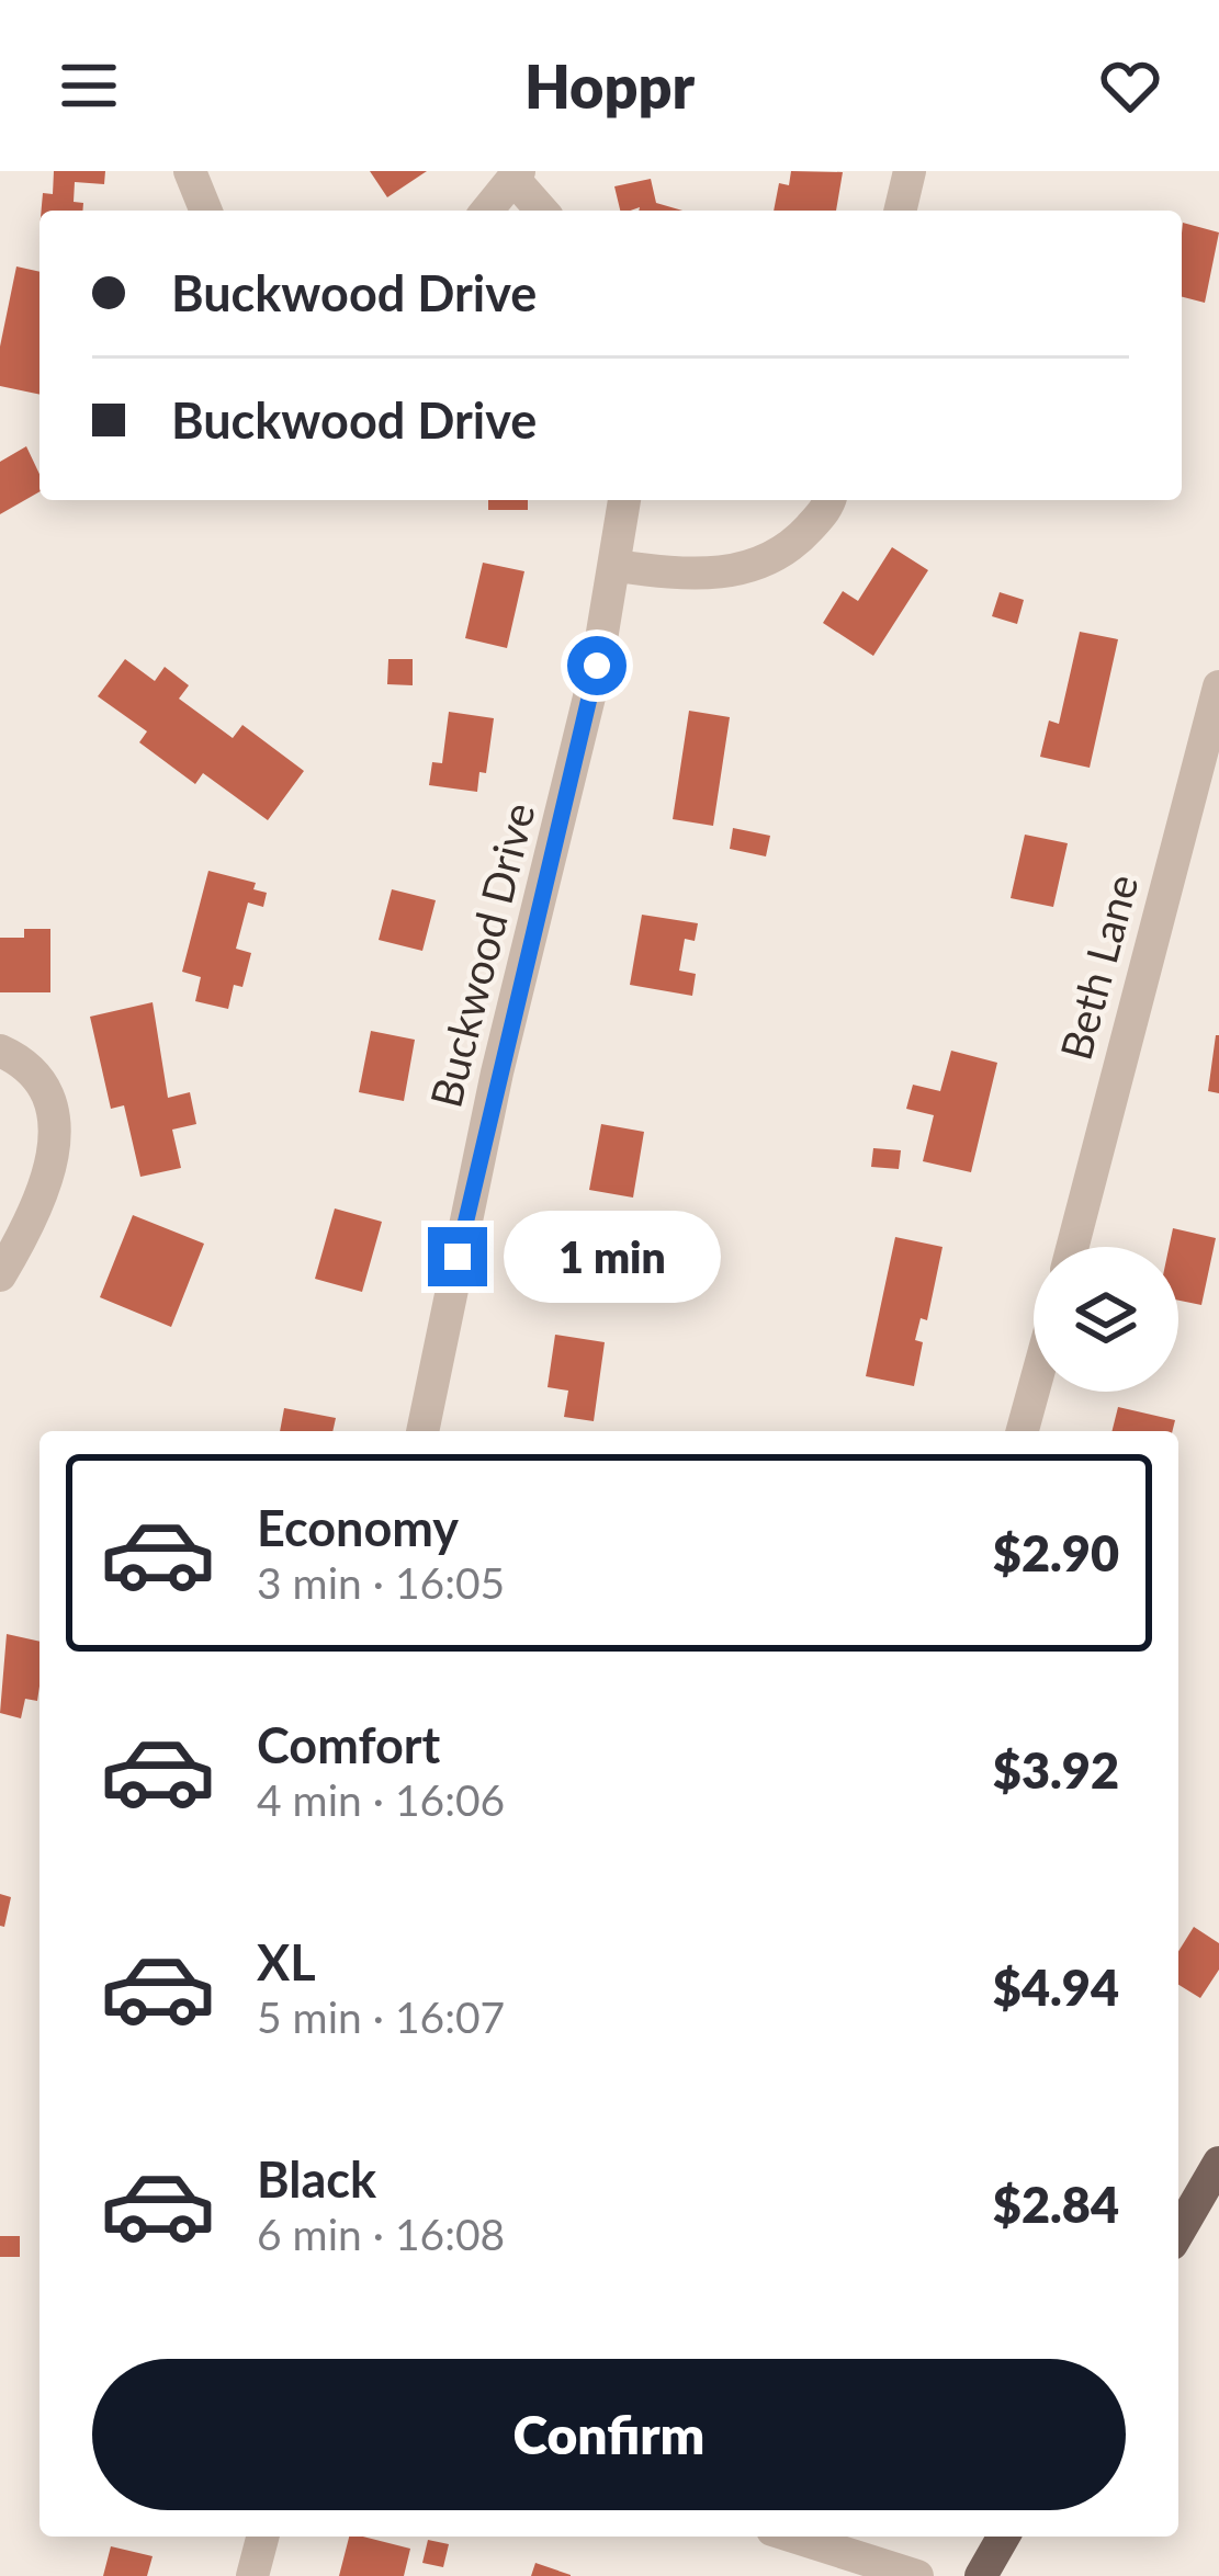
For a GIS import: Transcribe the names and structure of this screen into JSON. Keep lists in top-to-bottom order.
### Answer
{
  "streets": {
    "street": ["Buckwood Drive", "Beth Lane"]
  },
  "page": {
    "header": "Hoppr",
    "banner": ["Buckwood Drive", "Buckwood Drive"],
    "bubble": "1 min",
    "list": [
      {
        "name": "Economy",
        "note": "3 min · 16:05",
        "value": "$2.90"
      },
      {
        "name": "Comfort",
        "note": "4 min · 16:06",
        "value": "$3.92"
      },
      {
        "name": "XL",
        "note": "5 min · 16:07",
        "value": "$4.94"
      },
      {
        "name": "Black",
        "note": "6 min · 16:08",
        "value": "$2.84"
      }
    ],
    "buttons": "Confirm"
  }
}
